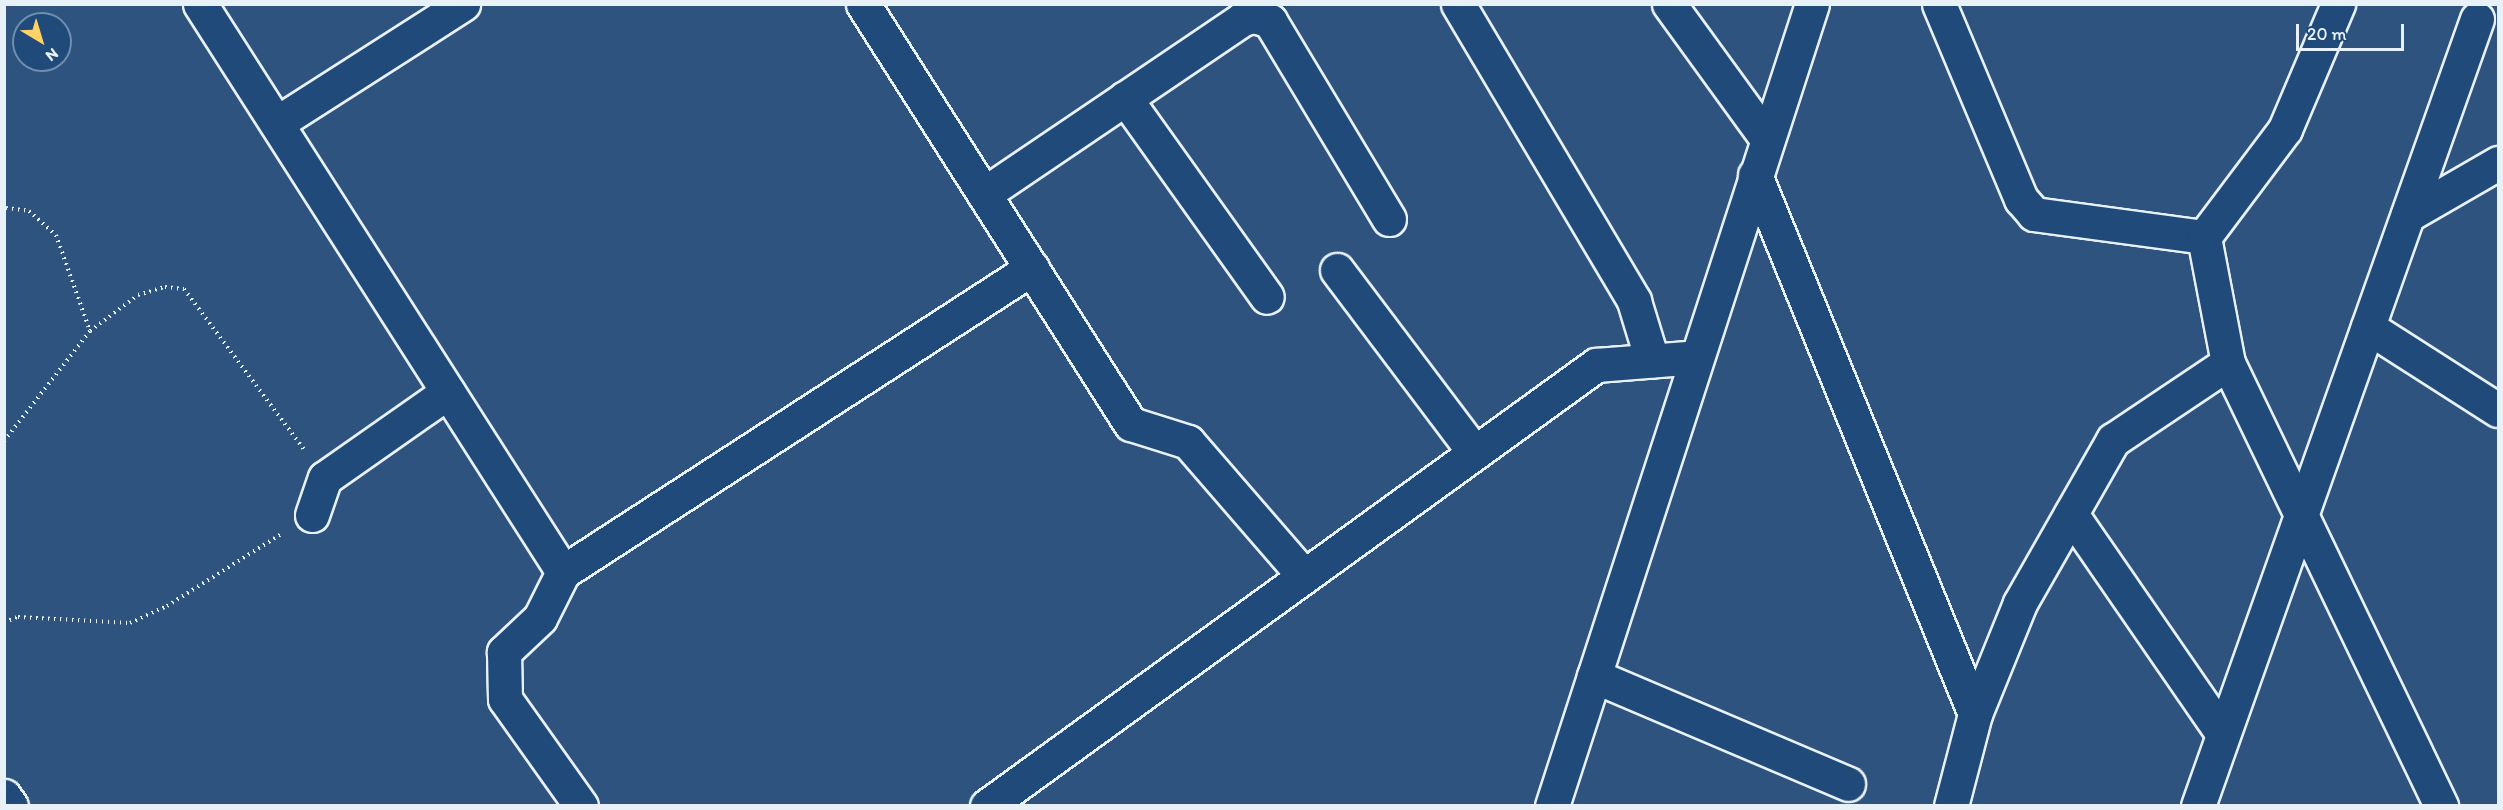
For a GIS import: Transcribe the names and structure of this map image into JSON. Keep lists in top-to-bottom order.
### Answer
{
  "scale_bar": "20 m",
  "north": "bottom right"
}
